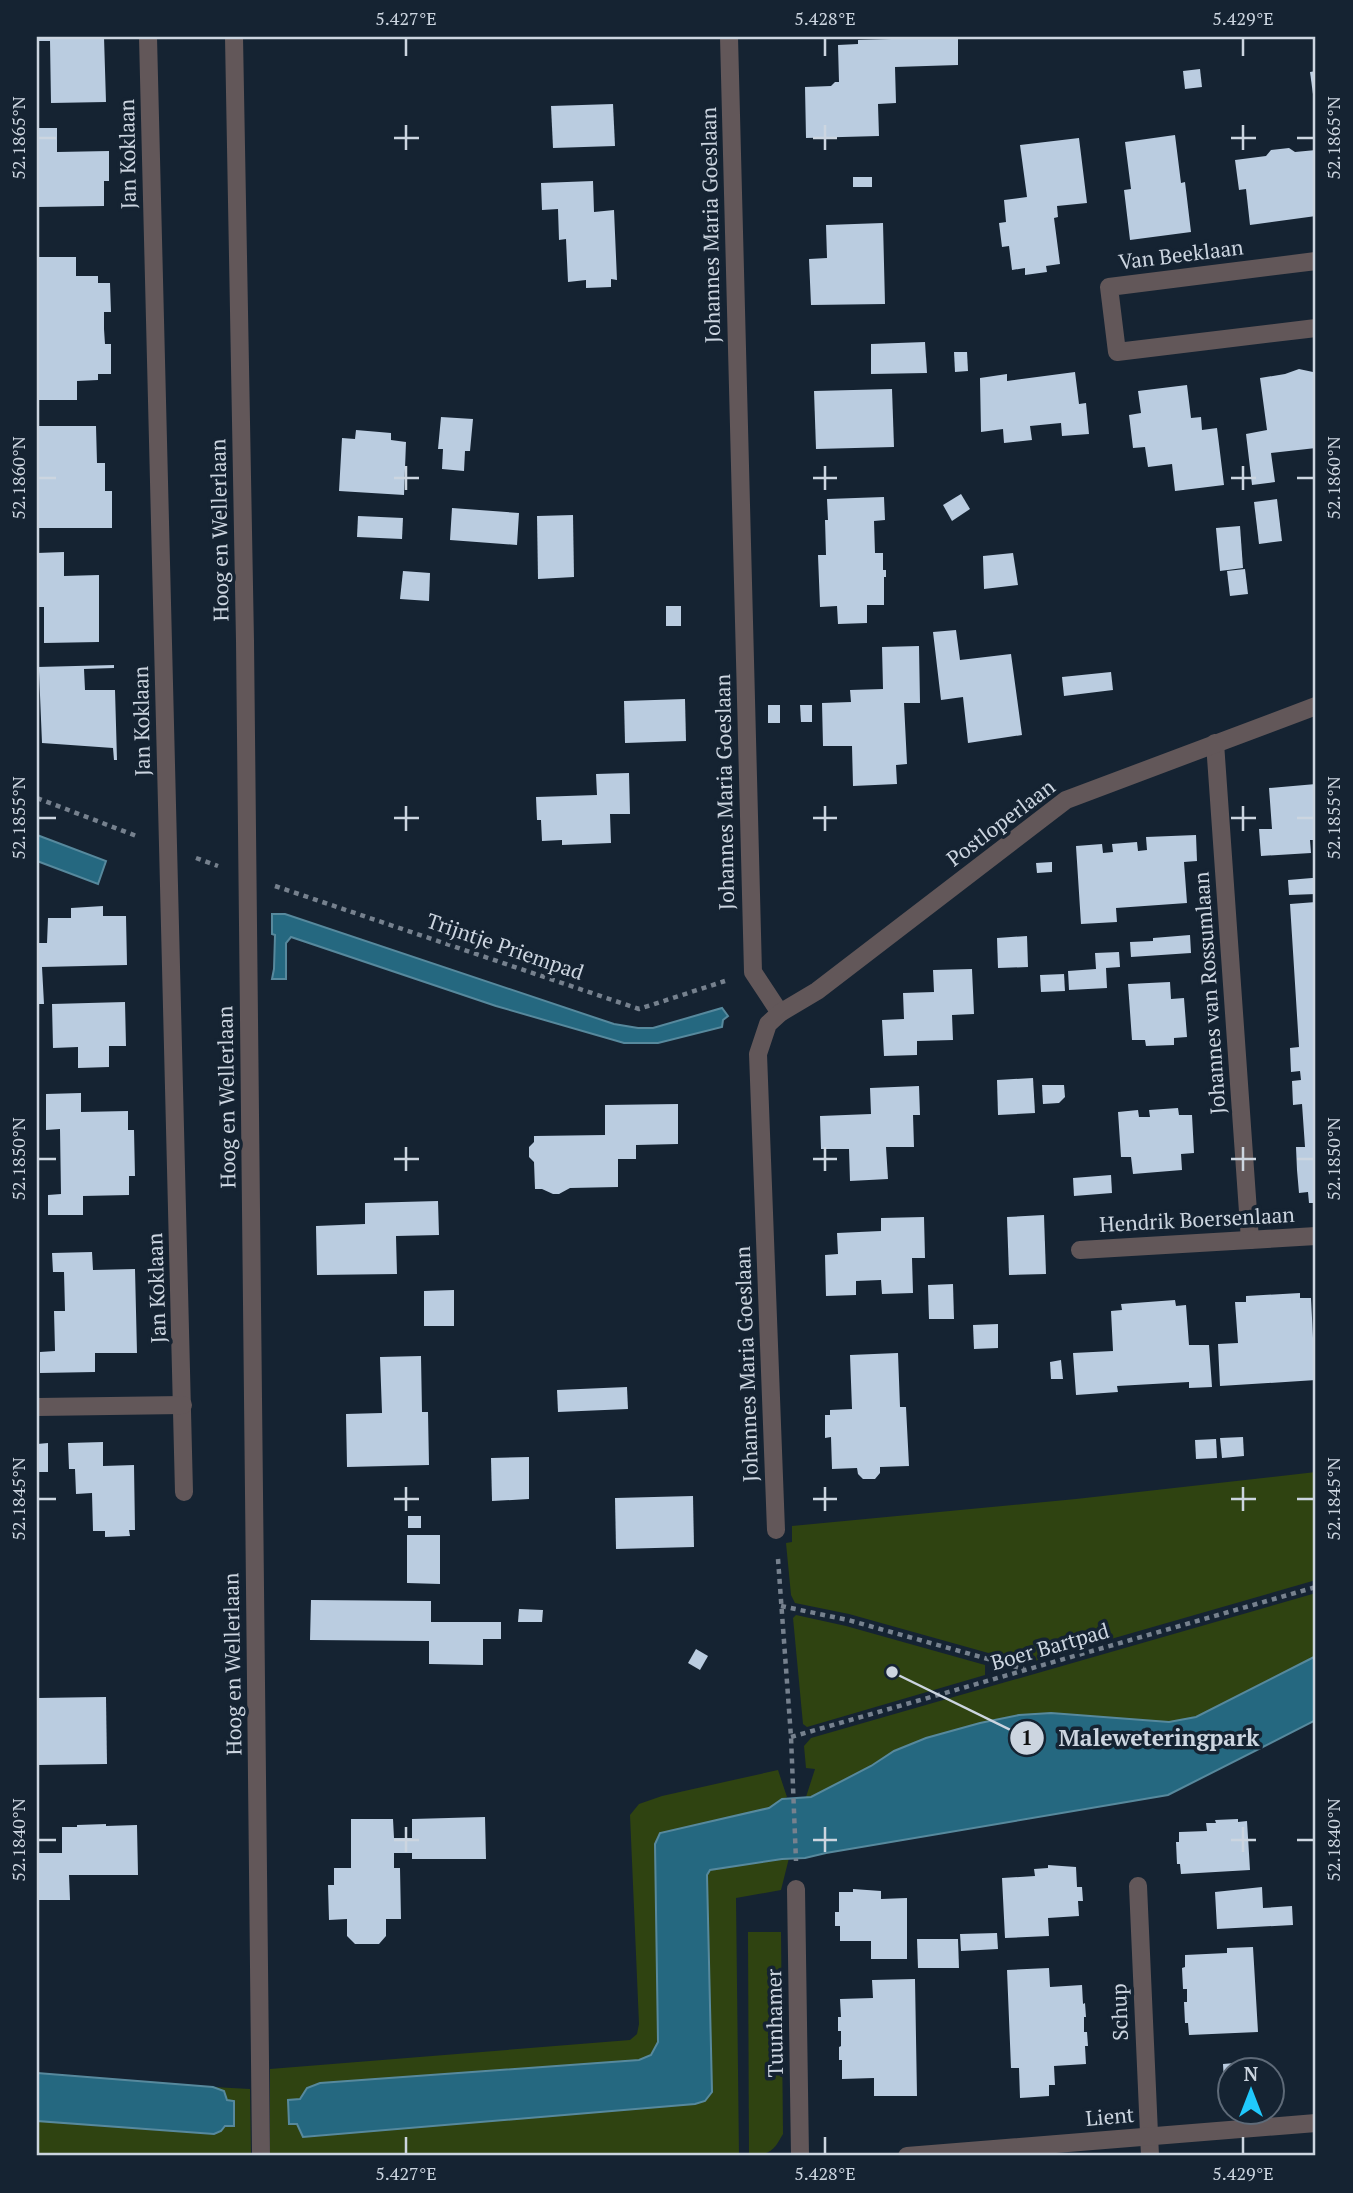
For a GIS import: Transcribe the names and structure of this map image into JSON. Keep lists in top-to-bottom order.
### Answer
{
  "streets": {
    "street": [
      "Jan Koklaan",
      "Johannes Maria Goeslaan",
      "Van Beeklaan",
      "Hoog en Wellerlaan",
      "Postloperlaan",
      "Johannes van Rossumlaan",
      "Hendrik Boersenlaan",
      "Schup",
      "Tuunhamer",
      "Lient"
    ],
    "path": ["Trijntje Priempad", "Boer Bartpad"]
  },
  "crossings": [
    ["Johannes Maria Goeslaan", "Postloperlaan"],
    ["Johannes Maria Goeslaan", "Trijntje Priempad"],
    ["Hoog en Wellerlaan", "Trijntje Priempad"],
    ["Postloperlaan", "Johannes van Rossumlaan"],
    ["Johannes van Rossumlaan", "Hendrik Boersenlaan"],
    ["Schup", "Lient"]
  ],
  "places": ["Maleweteringpark"],
  "north": "top",
  "coordinates": [
    "5.427°E",
    "5.428°E",
    "5.429°E",
    "52.1865°N",
    "52.1860°N",
    "52.1855°N",
    "52.1850°N",
    "52.1845°N",
    "52.1840°N"
  ]
}
